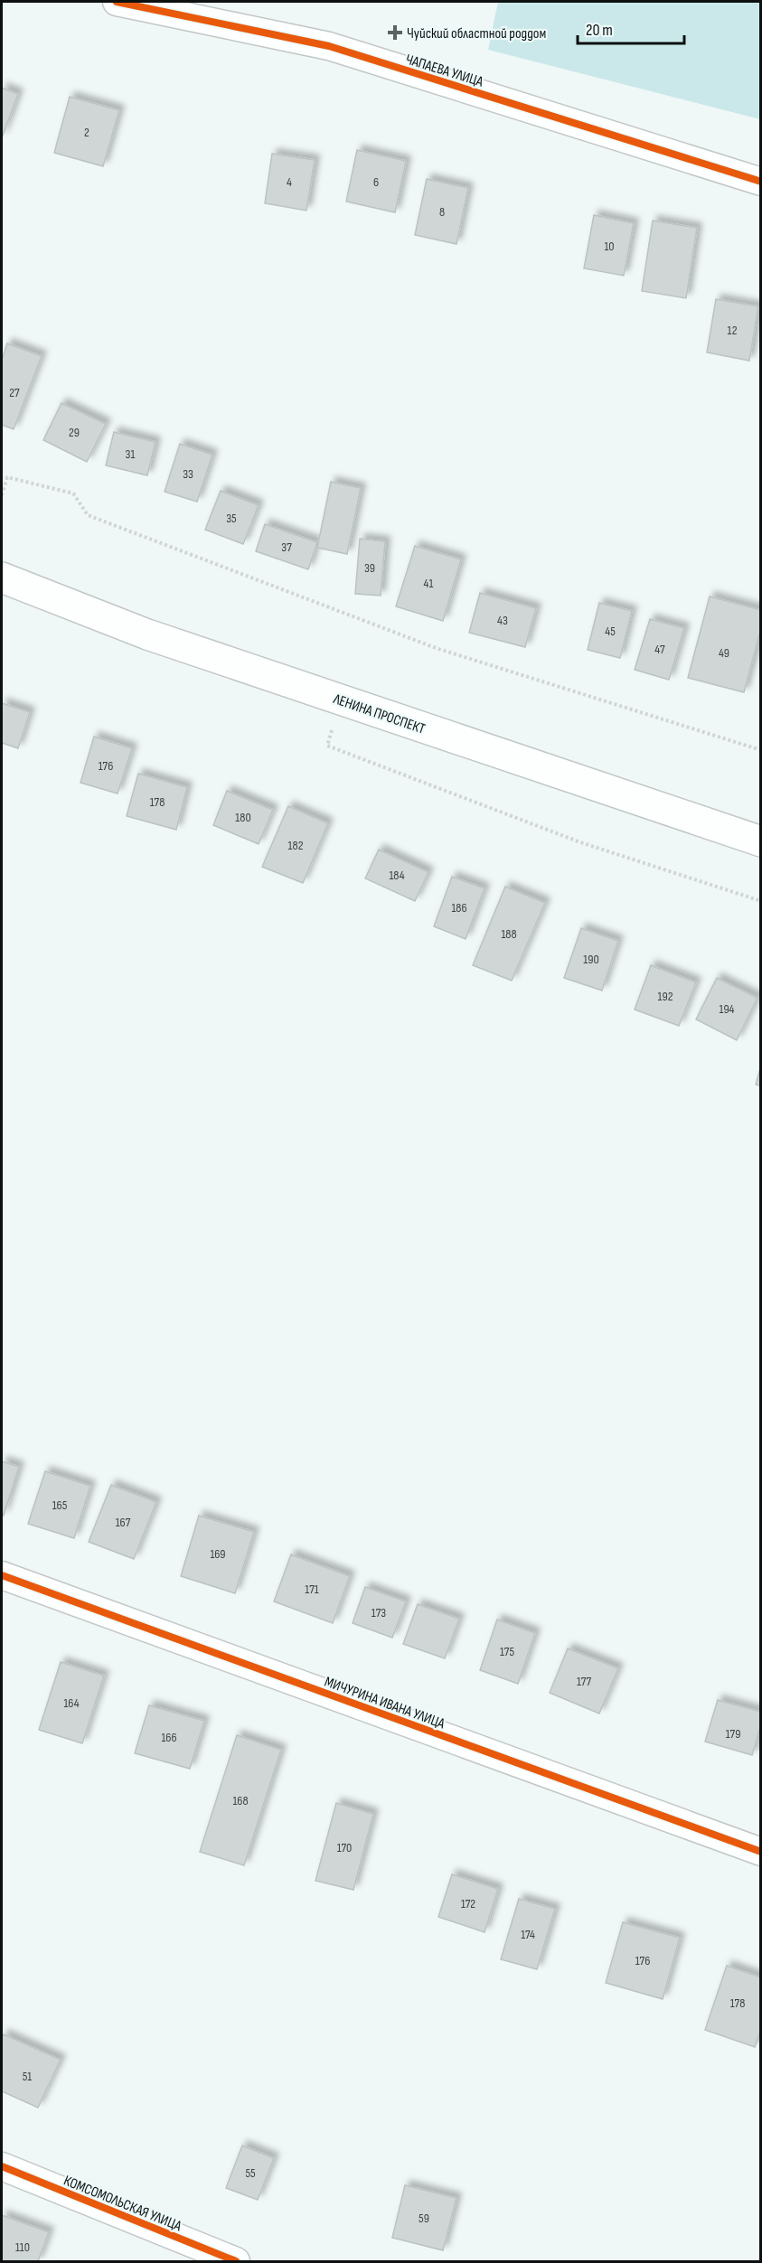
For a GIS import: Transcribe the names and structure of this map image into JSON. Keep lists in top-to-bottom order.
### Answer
{
  "streets": {
    "main road": ["ЛЕНИНА ПРОСПЕКТ"],
    "street": ["ЧАПАЕВА УЛИЦА", "МИЧУРИНА ИВАНА УЛИЦА", "КОМСОМОЛЬСКАЯ УЛИЦА"]
  },
  "places": {
    "health": ["Чуйский областной роддом"]
  },
  "house_numbers": [
    "2",
    "4",
    "6",
    "8",
    "10",
    "12",
    "27",
    "29",
    "31",
    "33",
    "35",
    "37",
    "39",
    "41",
    "43",
    "45",
    "47",
    "49",
    "176",
    "178",
    "180",
    "182",
    "184",
    "186",
    "188",
    "190",
    "192",
    "194",
    "165",
    "167",
    "169",
    "171",
    "173",
    "175",
    "177",
    "164",
    "179",
    "166",
    "168",
    "170",
    "172",
    "174",
    "176",
    "178",
    "51",
    "55",
    "59",
    "110"
  ],
  "scale_bar": "20 m"
}
